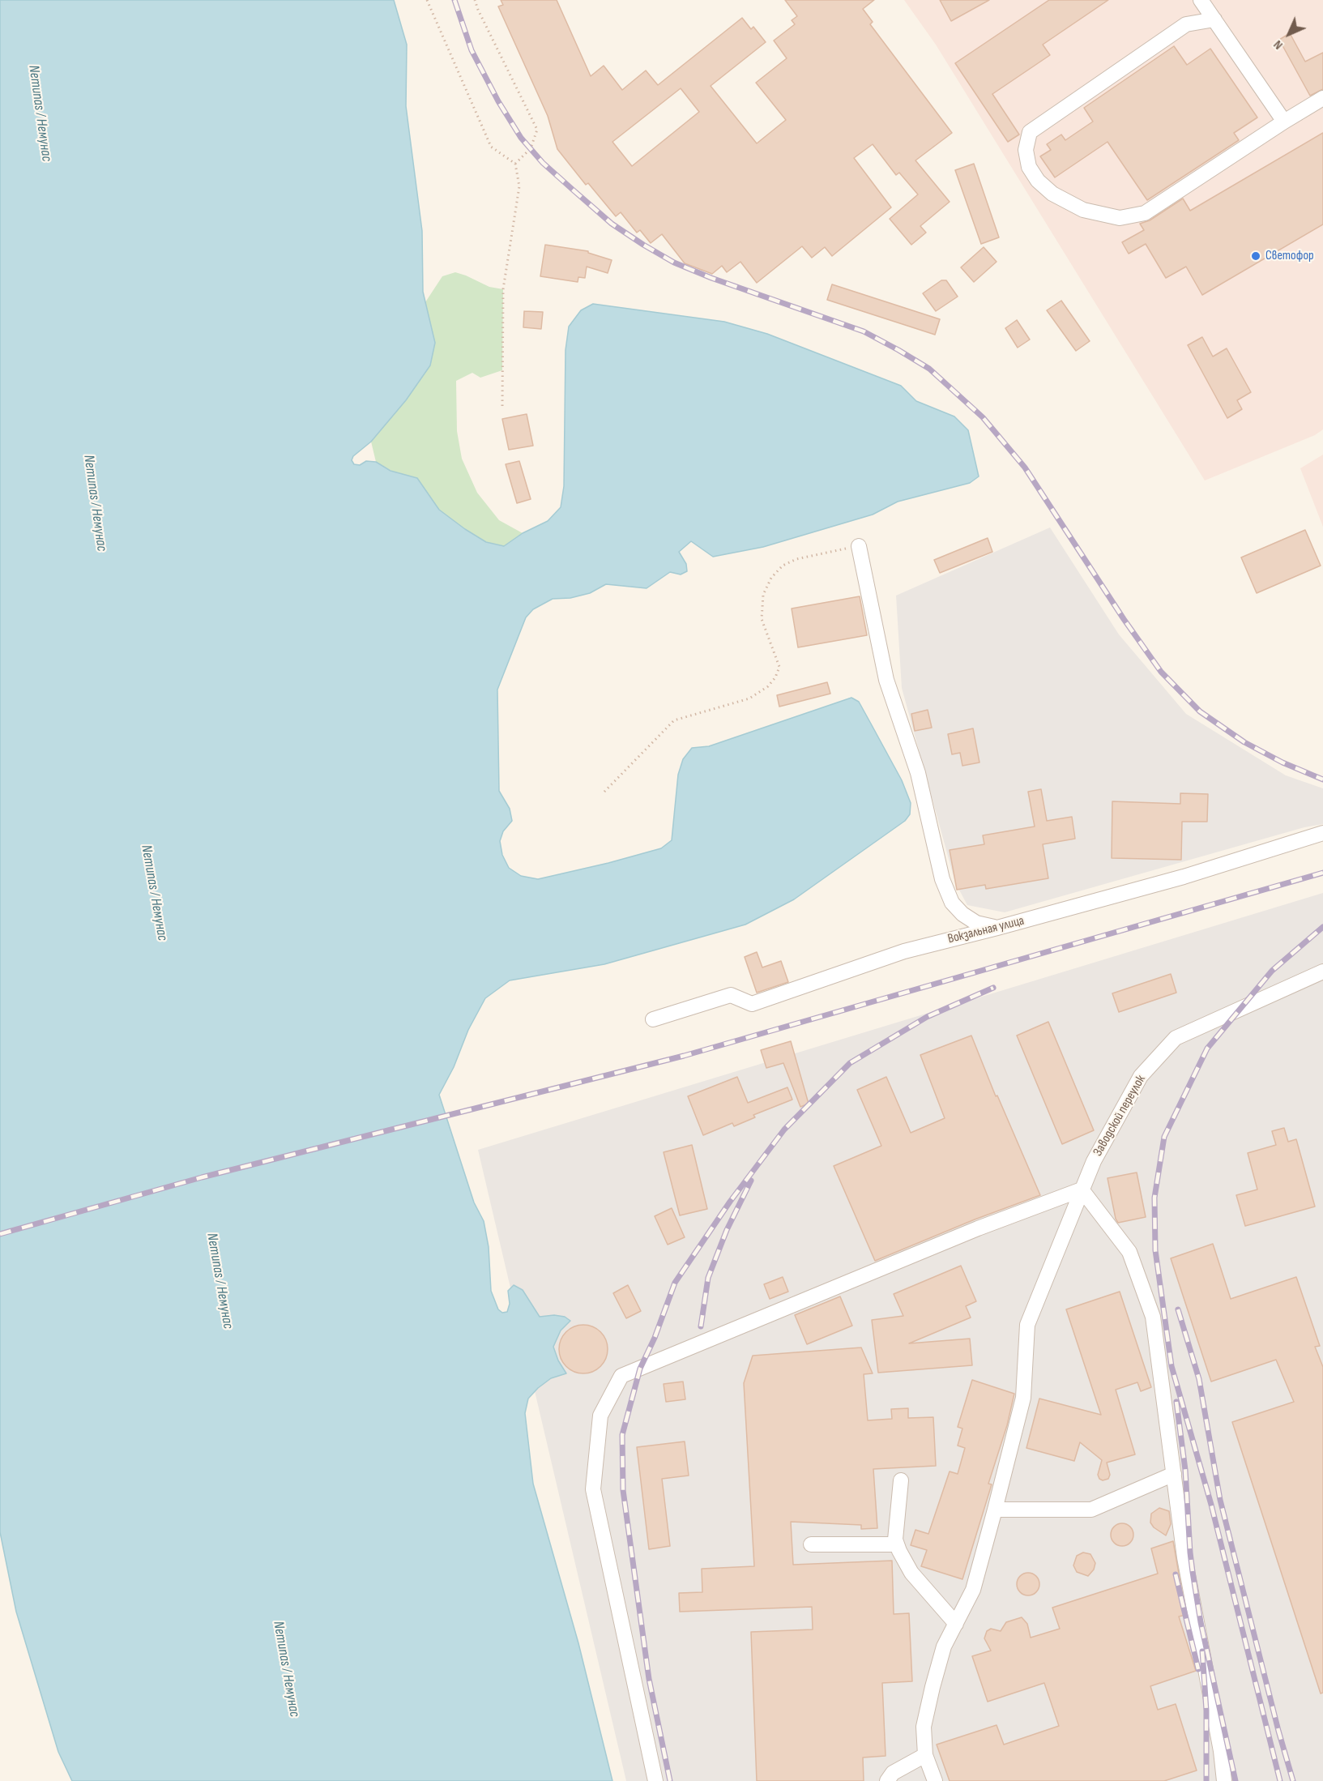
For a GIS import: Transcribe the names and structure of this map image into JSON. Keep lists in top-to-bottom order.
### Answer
{
  "streets": {
    "street": ["Вокзальная улица", "Заводской переулок"]
  },
  "water": ["Nemunas / Немунас"],
  "places": ["Светофор"],
  "north": "bottom left"
}
